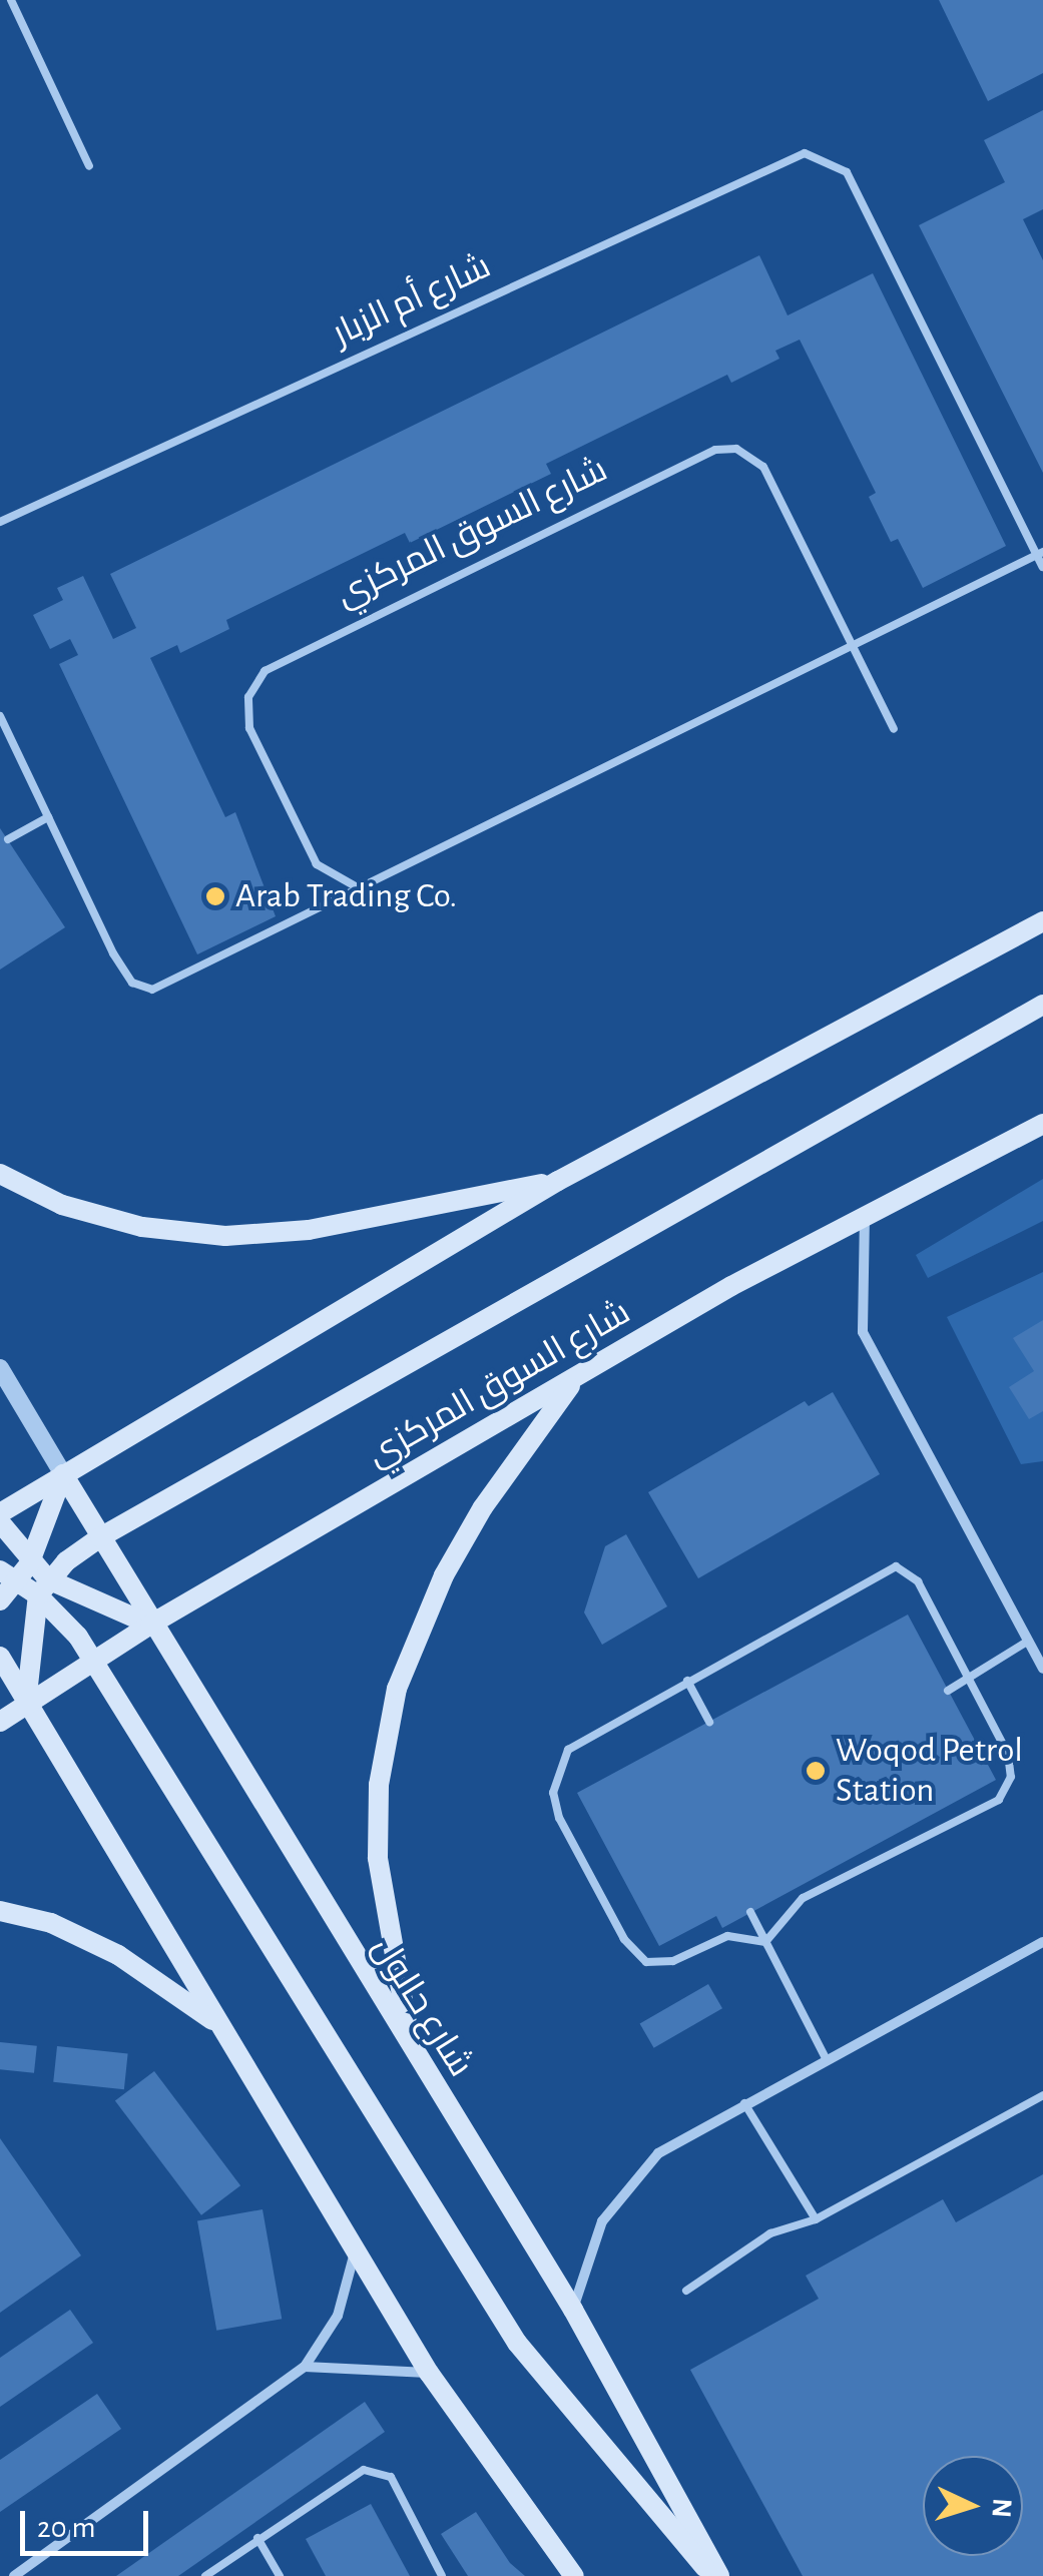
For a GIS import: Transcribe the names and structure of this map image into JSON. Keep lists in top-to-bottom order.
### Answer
{
  "streets": {
    "main road": ["شارع السوق المركزي", "شارع حالول"],
    "lane": ["شارع أم الزبار"]
  },
  "crossings": [
    ["شارع السوق المركزي", "شارع حالول"]
  ],
  "places": ["Arab Trading Co.", "Woqod Petrol Station"],
  "scale_bar": "20 m",
  "north": "right"
}
